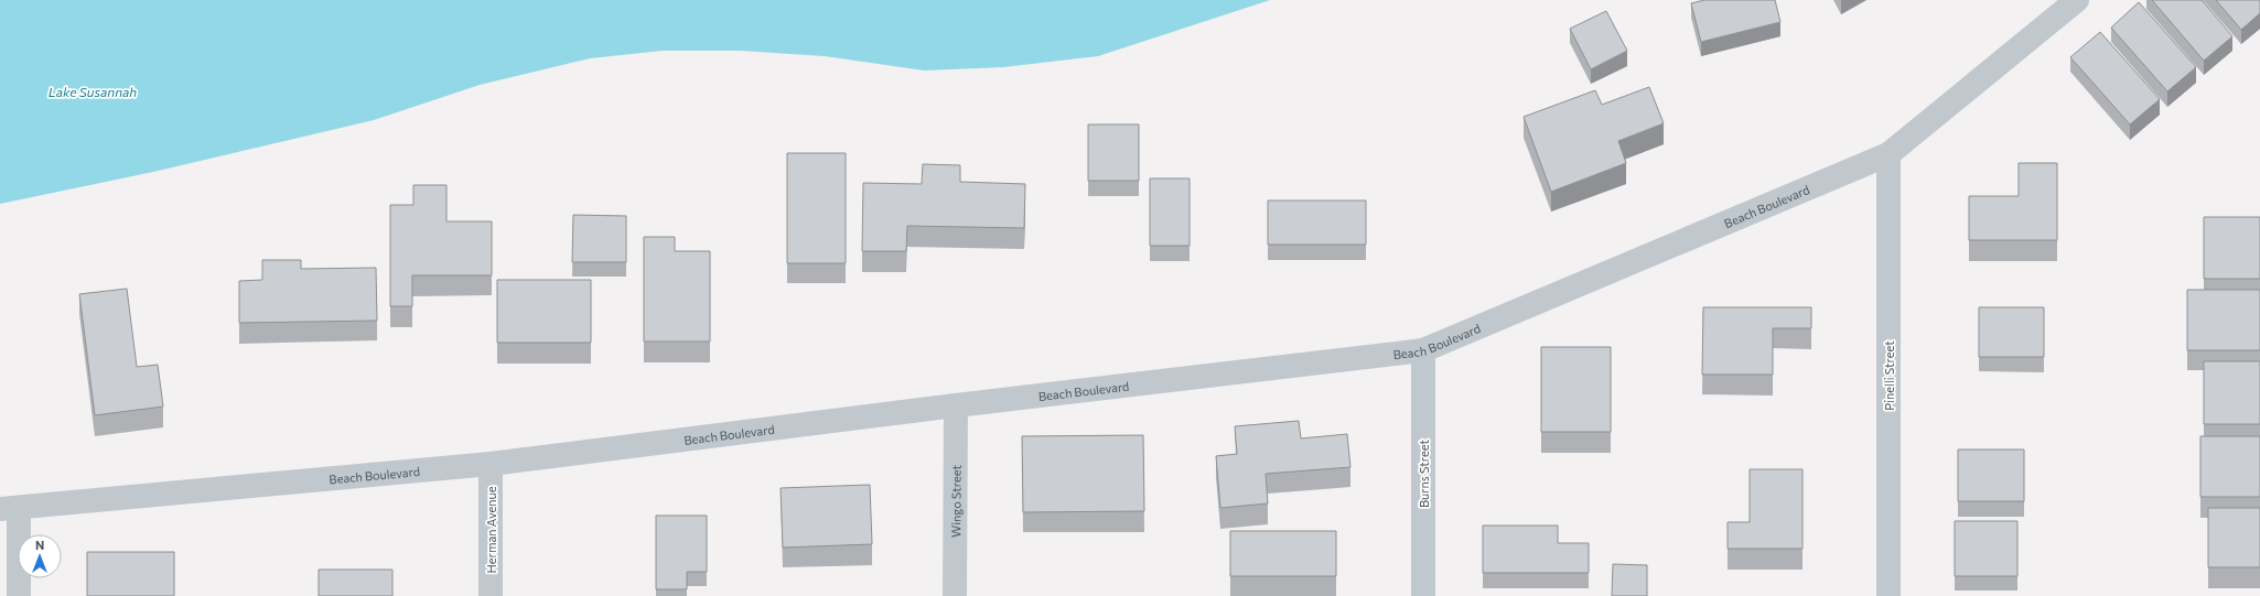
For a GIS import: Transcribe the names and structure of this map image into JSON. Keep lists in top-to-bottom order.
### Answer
{
  "streets": {
    "street": [
      "Beach Boulevard",
      "Pinelli Street",
      "Burns Street",
      "Wingo Street",
      "Herman Avenue"
    ]
  },
  "crossings": [
    ["Beach Boulevard", "Pinelli Street"],
    ["Beach Boulevard", "Burns Street"],
    ["Beach Boulevard", "Wingo Street"],
    ["Beach Boulevard", "Herman Avenue"]
  ],
  "water": ["Lake Susannah"],
  "north": "top"
}
